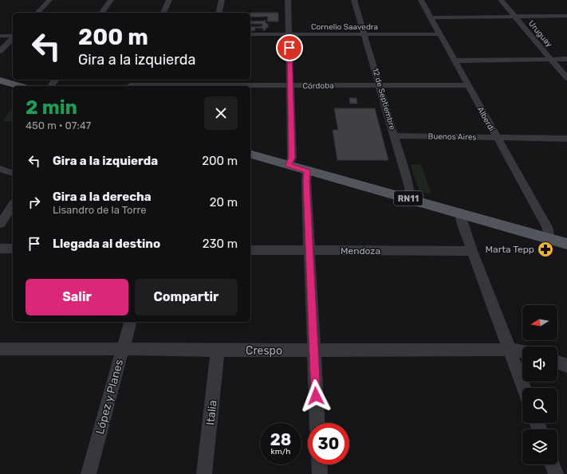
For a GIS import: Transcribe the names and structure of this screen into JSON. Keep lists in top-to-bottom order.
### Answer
{
  "streets": {
    "main road": ["RN11"],
    "street": [
      "Cornelio Saavedra",
      "Uruguay",
      "Córdoba",
      "12 de Septiembre",
      "Alberdi",
      "Buenos Aires",
      "Mendoza",
      "Crespo",
      "López y Planes",
      "Italia"
    ]
  },
  "crossings": [
    ["Cornelio Saavedra", "12 de Septiembre"],
    ["Cornelio Saavedra", "Alberdi"],
    ["Córdoba", "12 de Septiembre"],
    ["Córdoba", "Alberdi"],
    ["12 de Septiembre", "Buenos Aires"],
    ["12 de Septiembre", "RN11"],
    ["Alberdi", "Buenos Aires"],
    ["Alberdi", "RN11"],
    ["Crespo", "López y Planes"],
    ["Crespo", "Italia"]
  ],
  "places": {
    "pharmacy": ["Marta Tepp"]
  },
  "north": "left",
  "page": {
    "turn": ["200 m", "Gira a la izquierda"],
    "heading": ["2 min", "450 m · 07:47"],
    "list": [
      {
        "name": "Gira a la izquierda",
        "value": "200 m"
      },
      {
        "name": "Gira a la derecha",
        "note": "Lisandro de la Torre",
        "value": "20 m"
      },
      {
        "name": "Llegada al destino",
        "value": "230 m"
      }
    ],
    "buttons": ["Salir", "Compartir"],
    "speed": "28 km/h",
    "limit": "30"
  }
}
